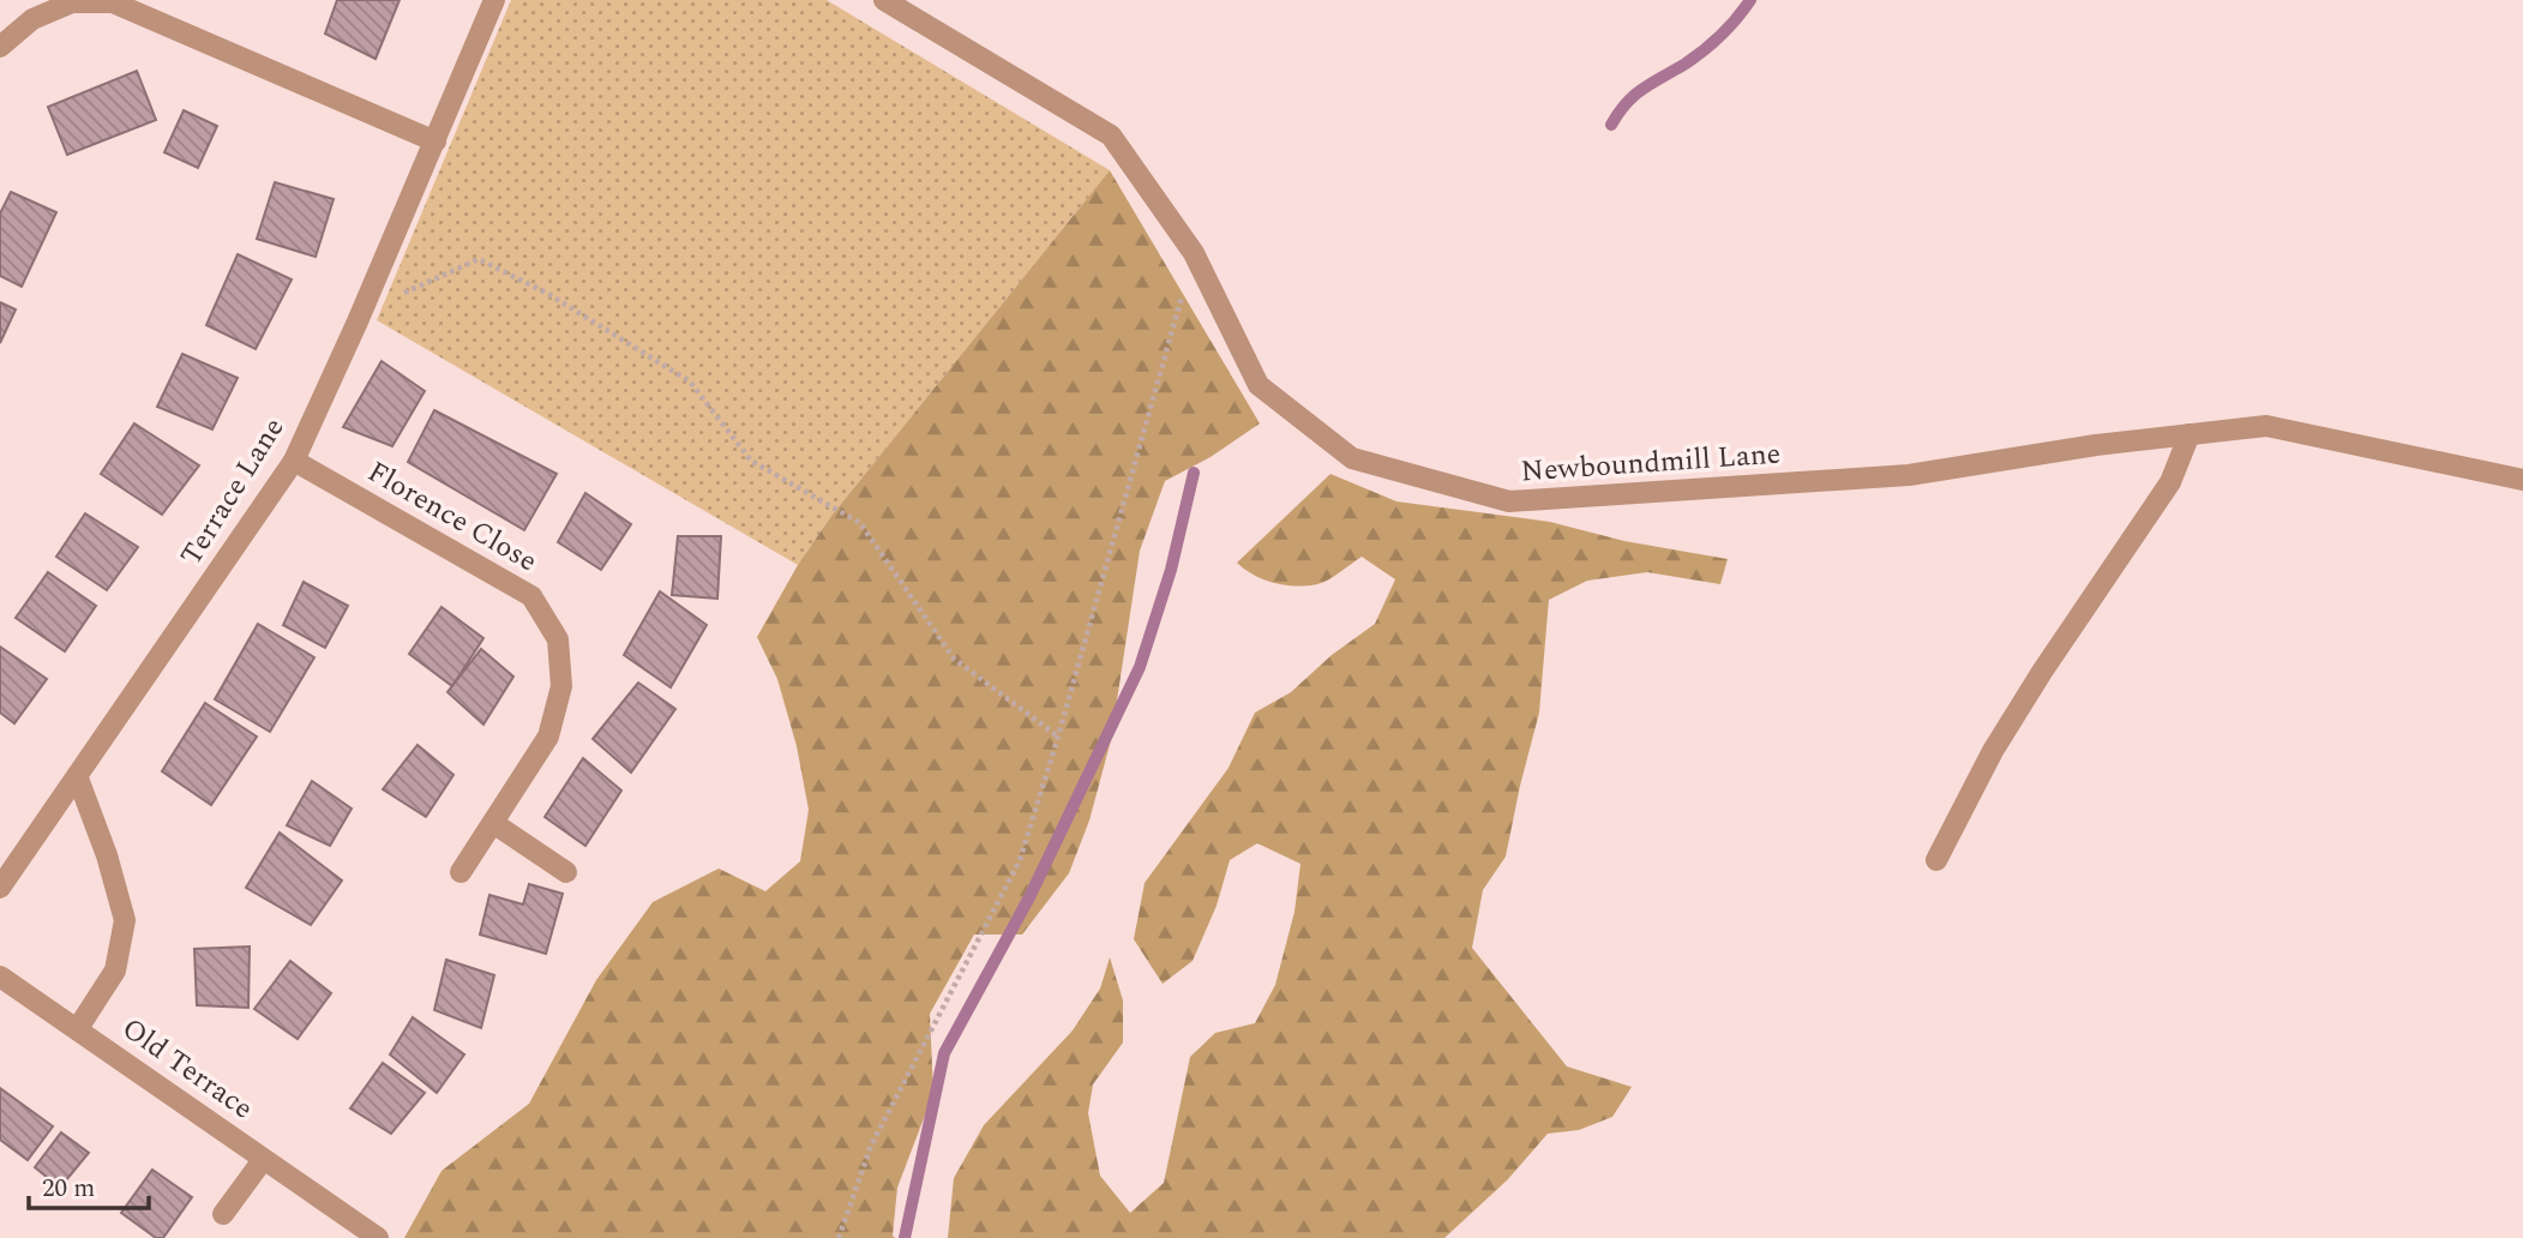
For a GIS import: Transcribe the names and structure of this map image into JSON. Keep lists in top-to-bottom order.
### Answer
{
  "streets": {
    "street": [
      "Newboundmill Lane",
      "Terrace Lane",
      "Florence Close",
      "Old Terrace"
    ]
  },
  "crossings": [
    ["Terrace Lane", "Florence Close"],
    ["Terrace Lane", "Old Terrace"]
  ],
  "scale_bar": "20 m"
}
